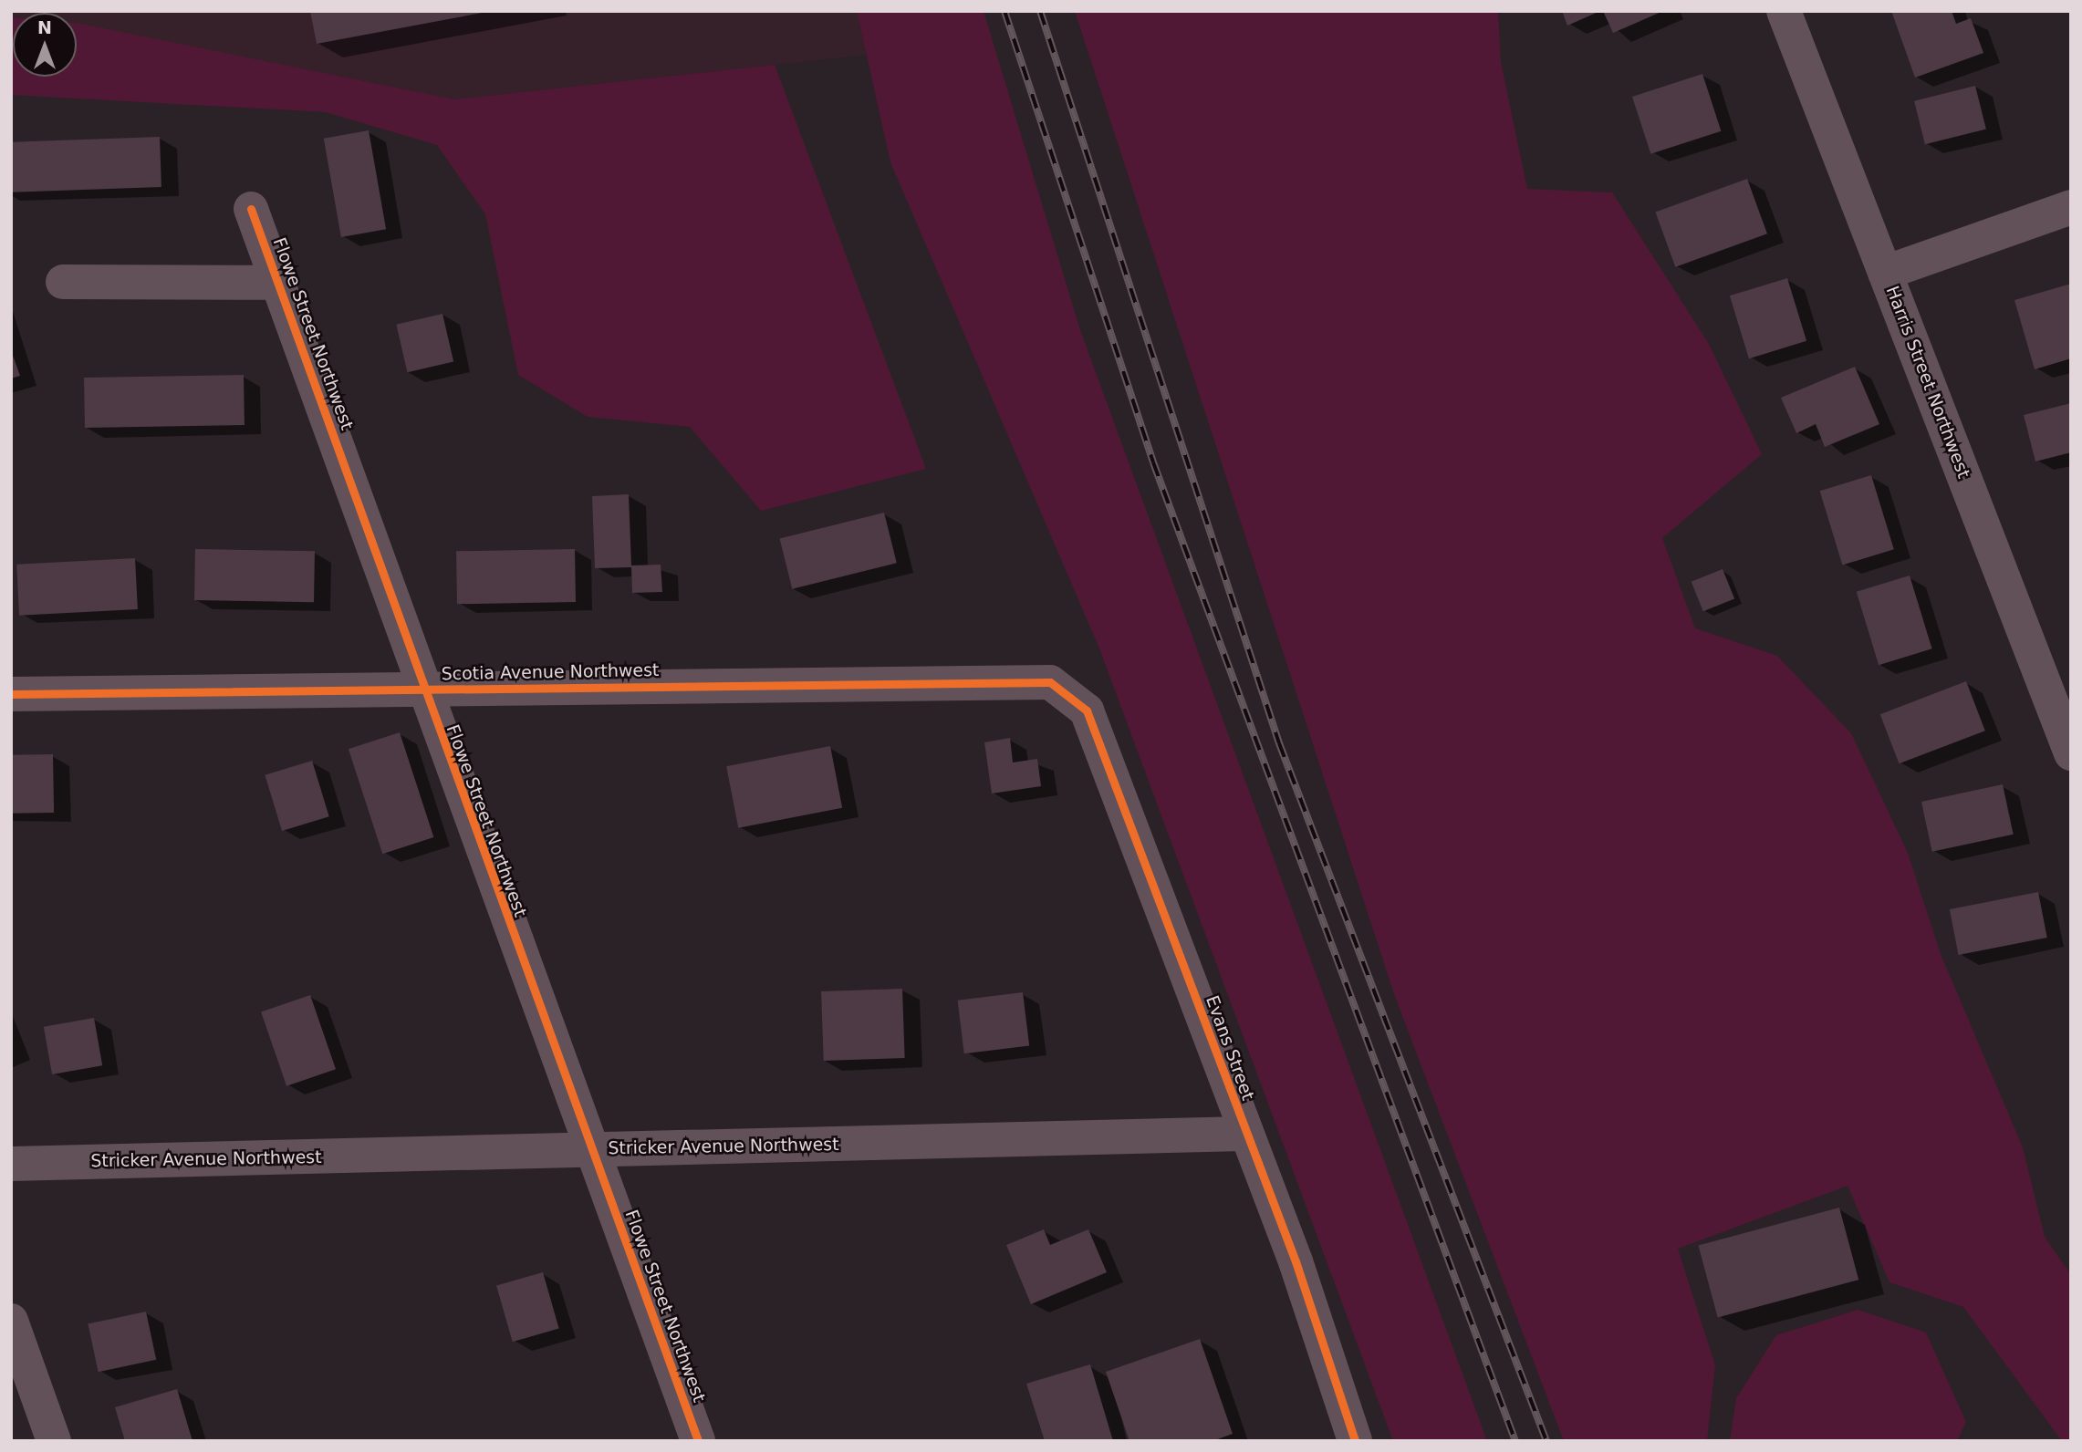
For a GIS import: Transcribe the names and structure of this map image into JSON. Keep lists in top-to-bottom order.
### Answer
{
  "streets": {
    "street": [
      "Flowe Street Northwest",
      "Harris Street Northwest",
      "Scotia Avenue Northwest",
      "Evans Street",
      "Stricker Avenue Northwest"
    ]
  },
  "crossings": [
    ["Flowe Street Northwest", "Scotia Avenue Northwest"],
    ["Flowe Street Northwest", "Stricker Avenue Northwest"],
    ["Scotia Avenue Northwest", "Evans Street"],
    ["Evans Street", "Stricker Avenue Northwest"]
  ],
  "north": "top"
}
